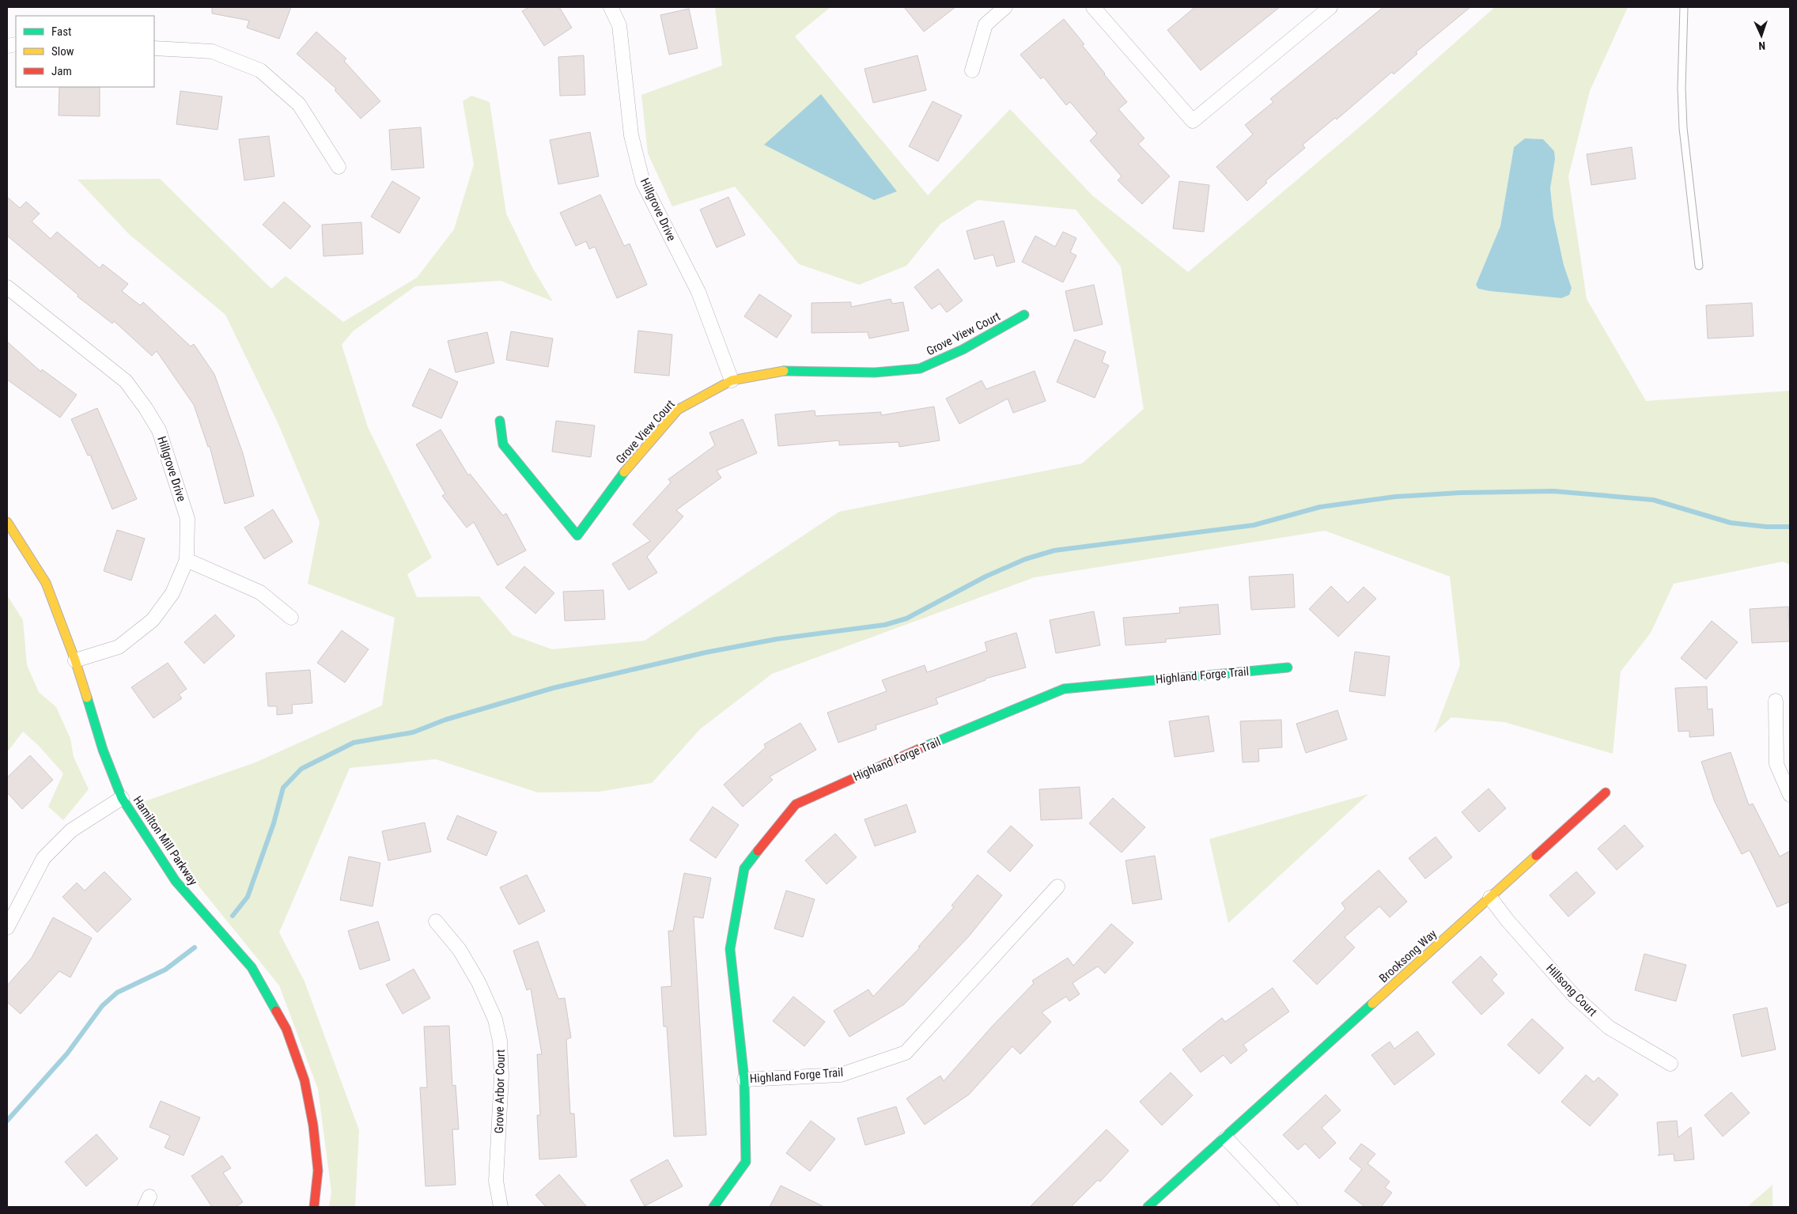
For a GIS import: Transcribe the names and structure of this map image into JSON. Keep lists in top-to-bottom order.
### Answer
{
  "streets": {
    "street": [
      "Hillgrove Drive",
      "Grove View Court",
      "Highland Forge Trail",
      "Hamilton Mill Parkway",
      "Brooksong Way",
      "Hillsong Court",
      "Grove Arbor Court"
    ]
  },
  "crossings": [
    ["Hillgrove Drive", "Grove View Court"],
    ["Hillgrove Drive", "Hamilton Mill Parkway"],
    ["Brooksong Way", "Hillsong Court"]
  ],
  "legend": ["Fast", "Slow", "Jam"],
  "north": "bottom"
}
